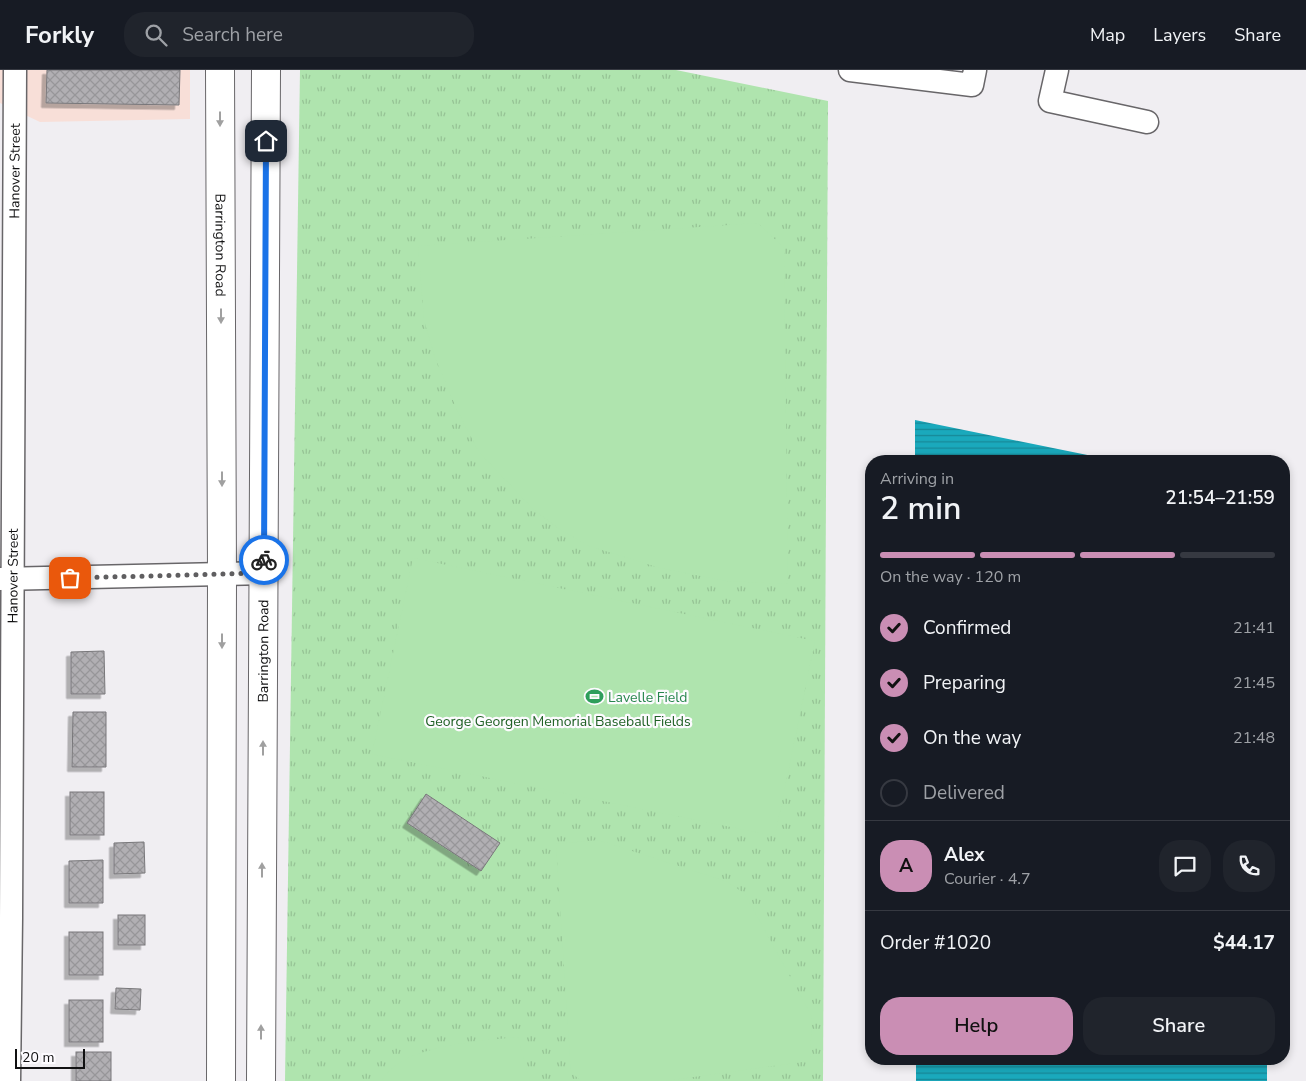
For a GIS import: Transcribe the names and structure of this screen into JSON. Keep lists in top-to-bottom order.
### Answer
{
  "streets": {
    "main road": ["Barrington Road"],
    "street": ["Hanover Street"]
  },
  "parks": ["George Georgen Memorial Baseball Fields"],
  "places": {
    "sports": ["Lavelle Field"]
  },
  "scale_bar": "20 m",
  "page": {
    "header": "Forkly",
    "search": "Search here",
    "nav": ["Map", "Layers", "Share"],
    "heading": ["2 min", "Arriving in", "21:54–21:59"],
    "panel": [
      "Alex",
      "Courier · 4.7",
      "Order #1020",
      "$44.17"
    ],
    "bar": "On the way · 120 m",
    "list": [
      ["Confirmed", "21:41"],
      ["Preparing", "21:45"],
      ["On the way", "21:48"],
      "Delivered"
    ],
    "round": "A",
    "buttons": ["Help", "Share"],
    "scale": "20 m"
  }
}
